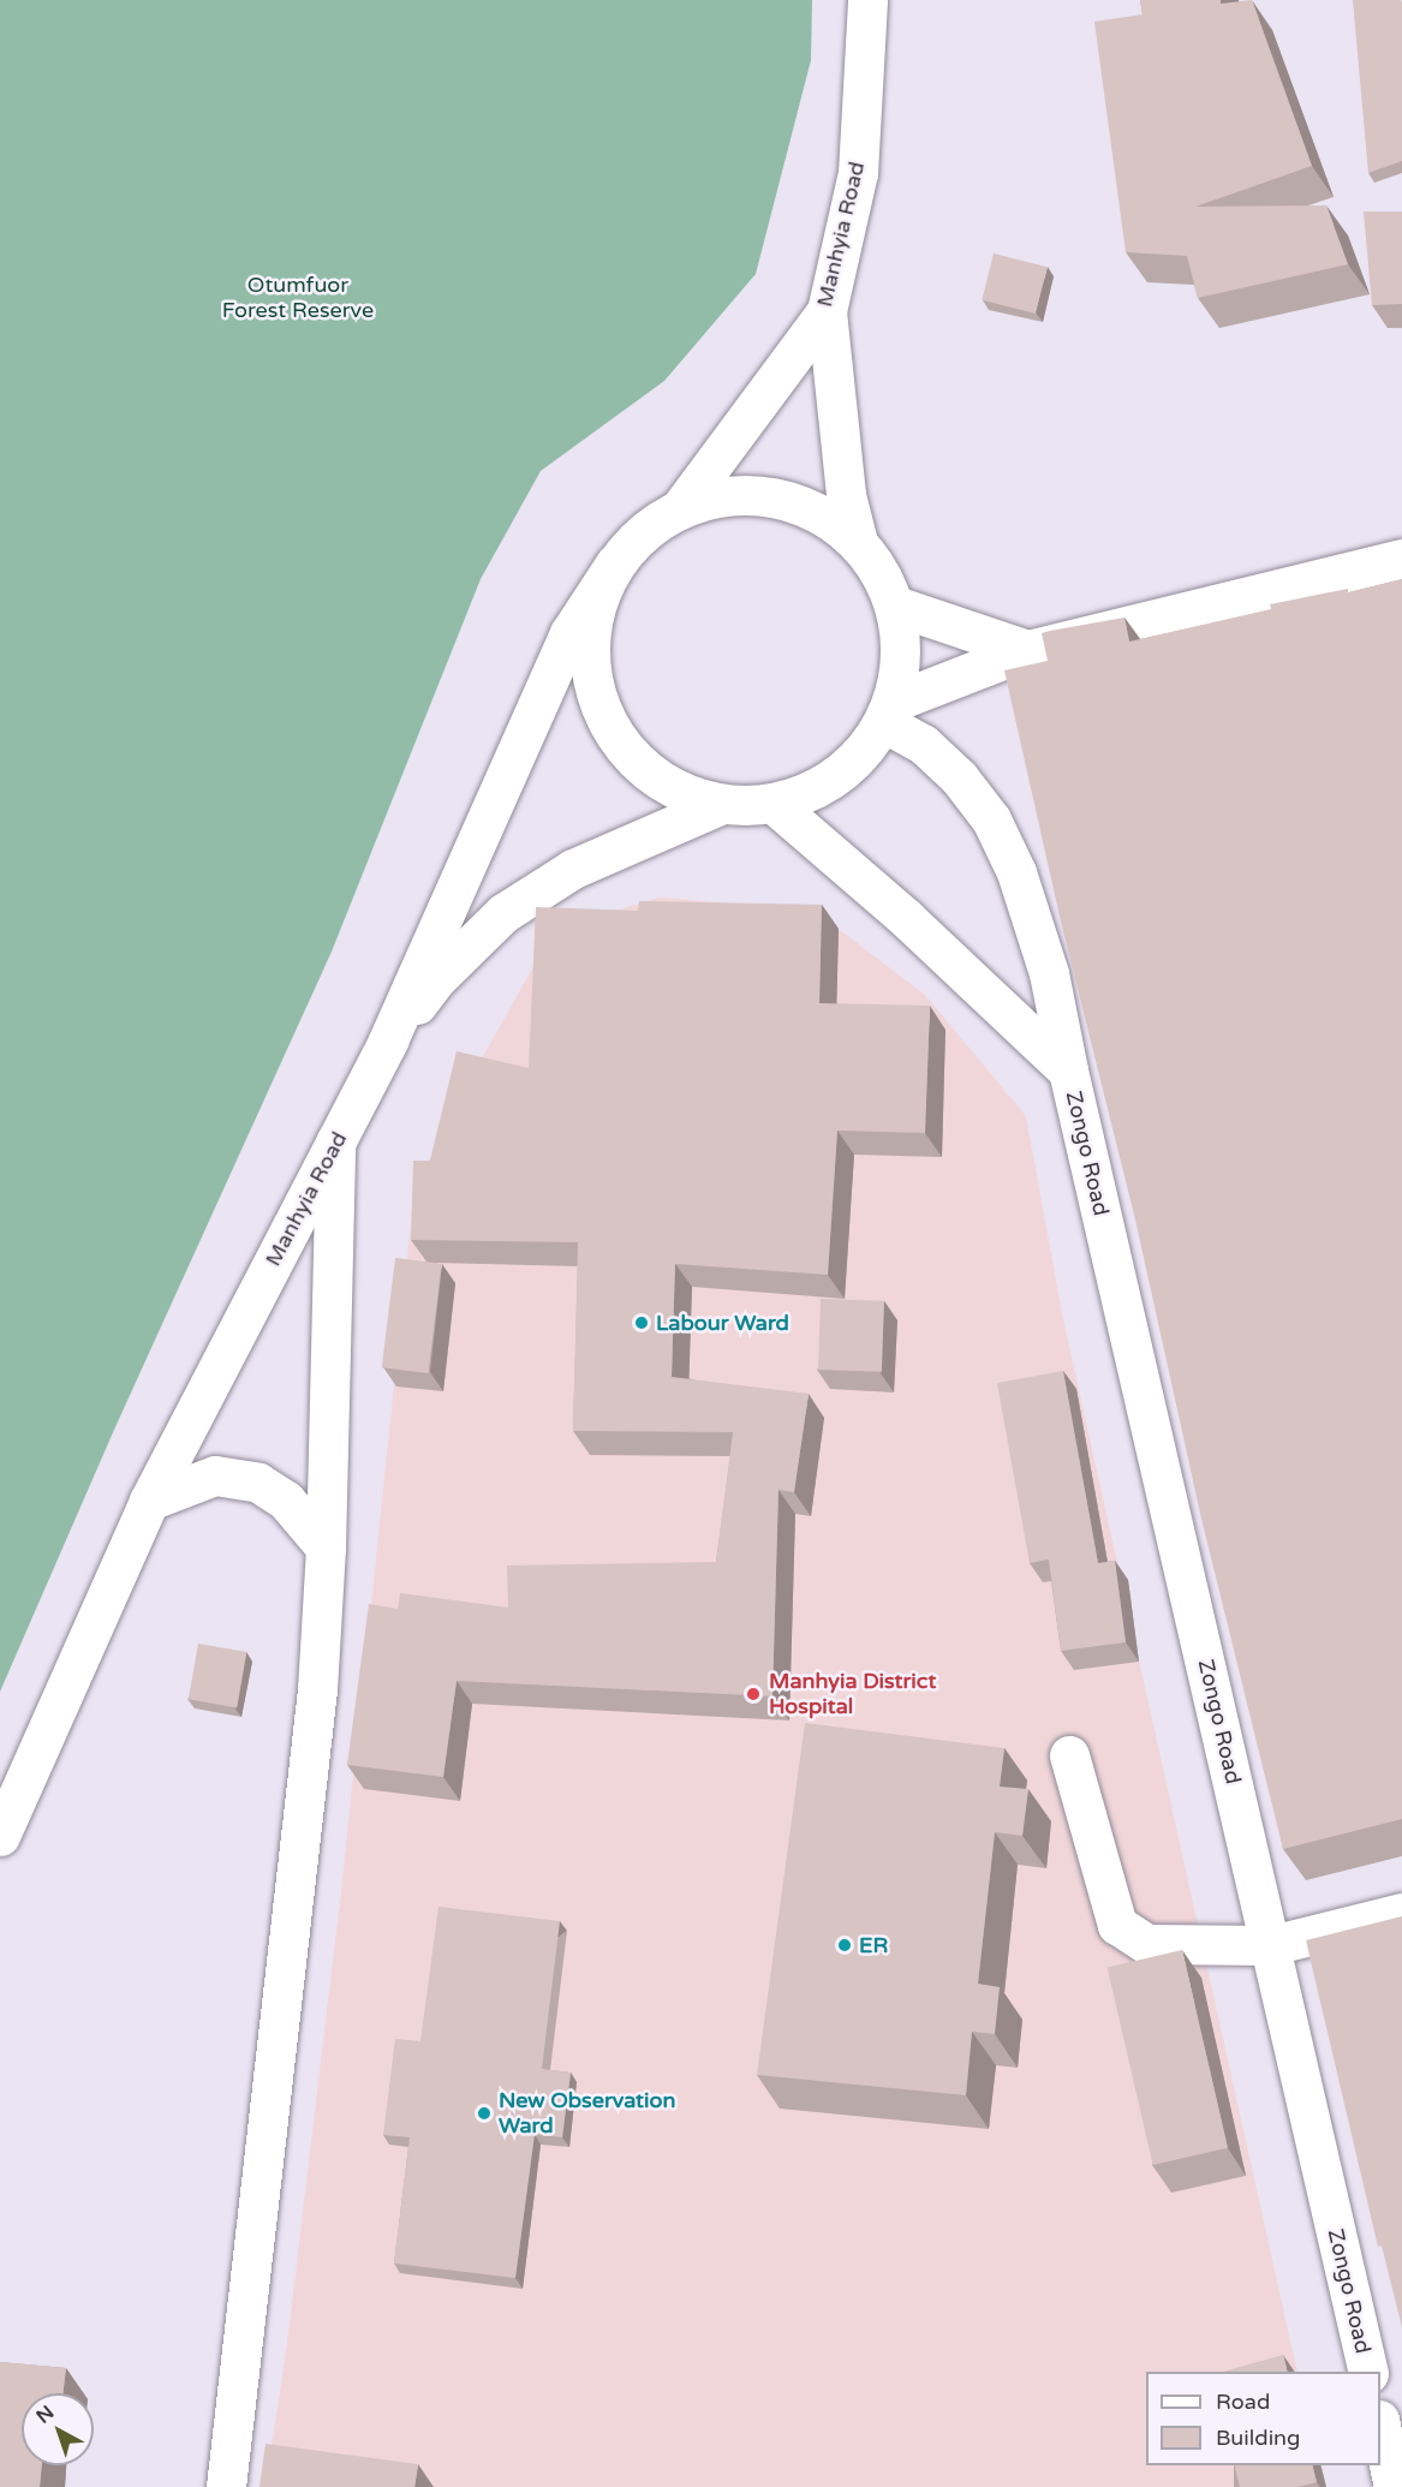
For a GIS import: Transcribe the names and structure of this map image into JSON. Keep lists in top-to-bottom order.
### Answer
{
  "streets": {
    "street": ["Manhyia Road", "Zongo Road"]
  },
  "parks": ["Otumfuor Forest Reserve"],
  "places": [
    "Labour Ward",
    "Manhyia District Hospital",
    "ER",
    "New Observation Ward"
  ],
  "legend": ["Road", "Building"],
  "north": "top left"
}
